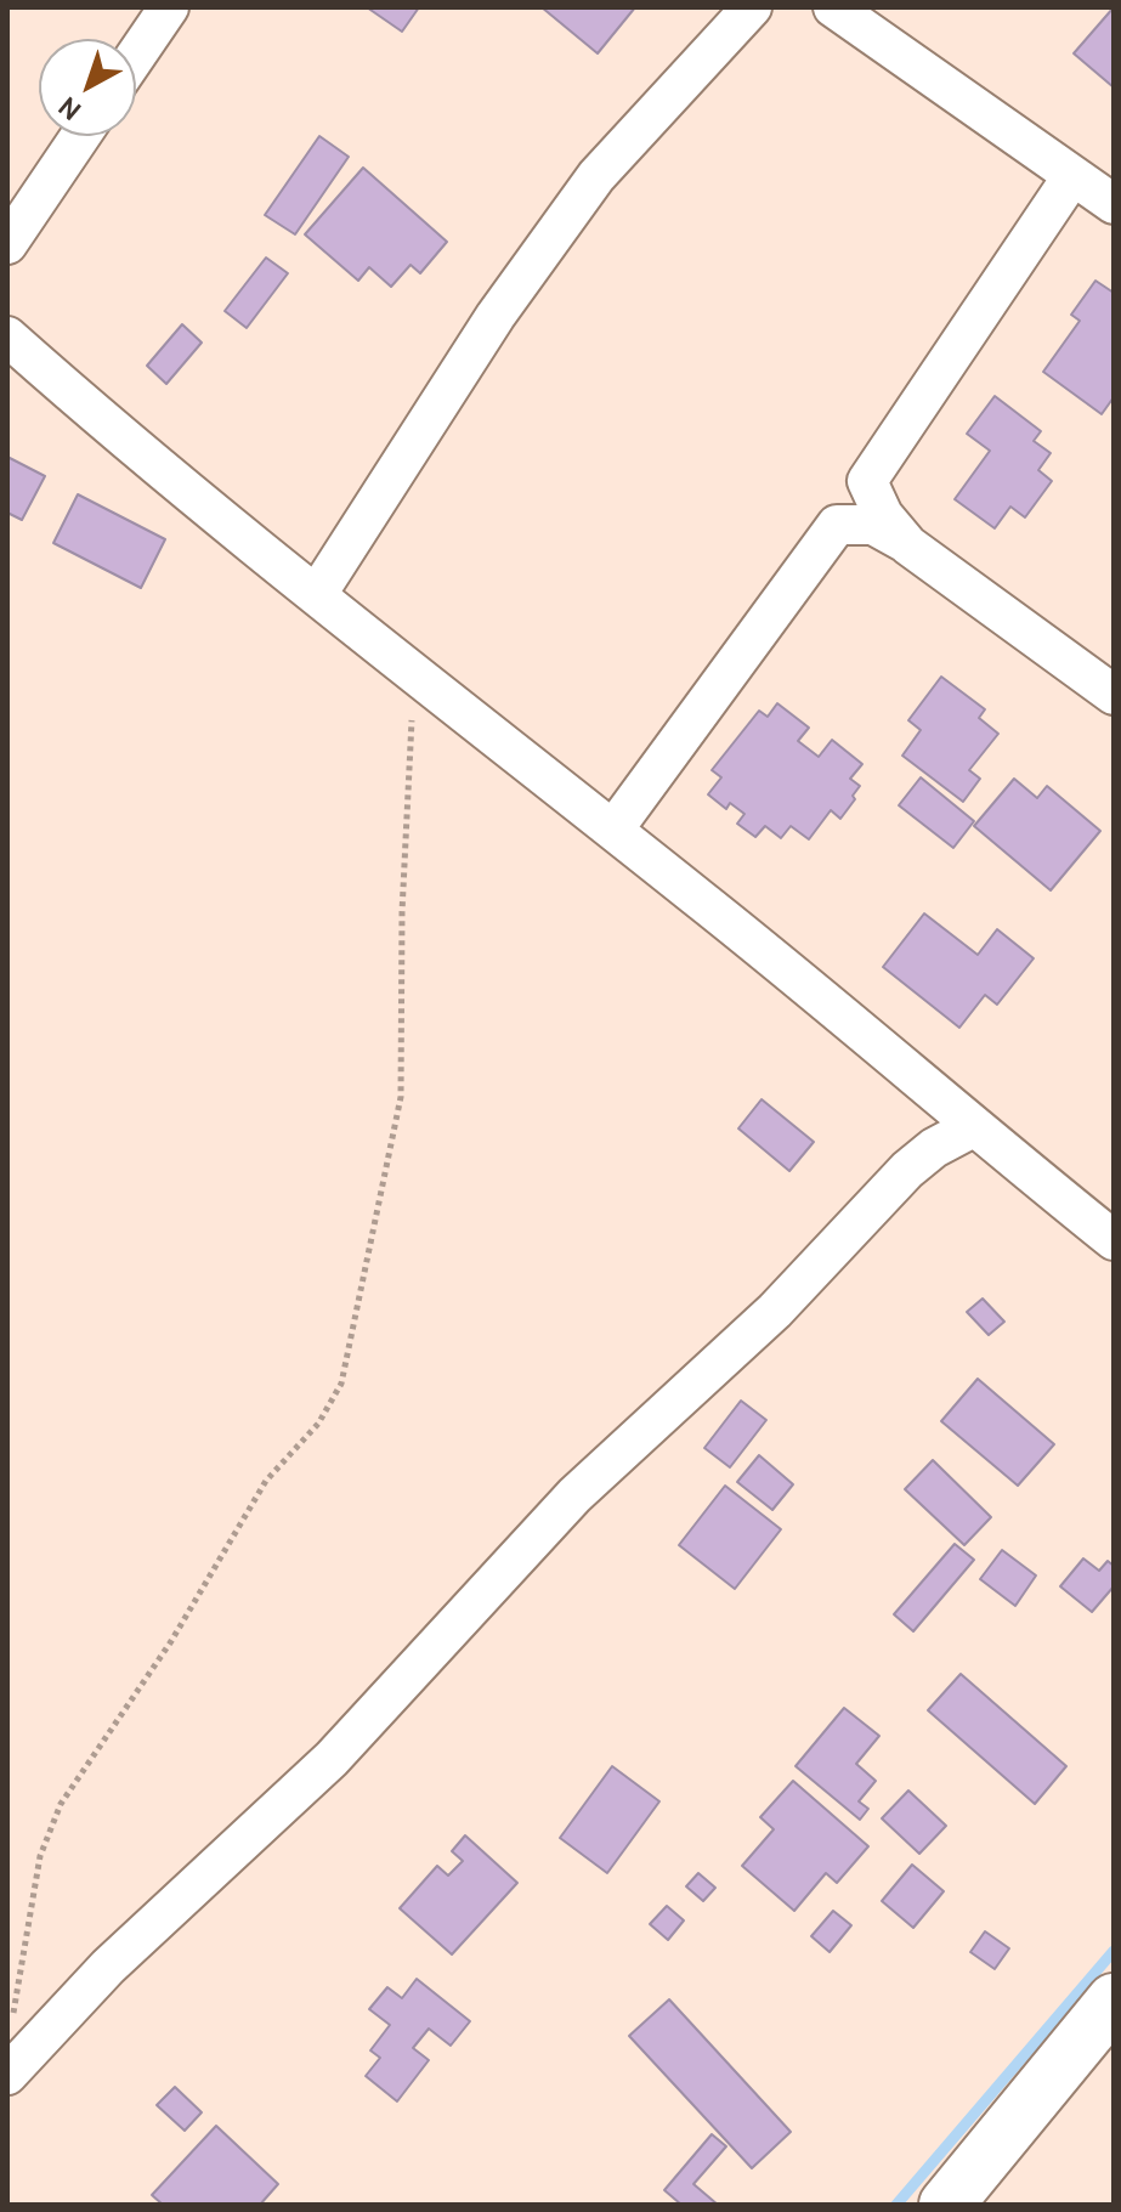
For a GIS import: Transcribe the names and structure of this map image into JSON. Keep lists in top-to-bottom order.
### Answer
{
  "north": "bottom left"
}
